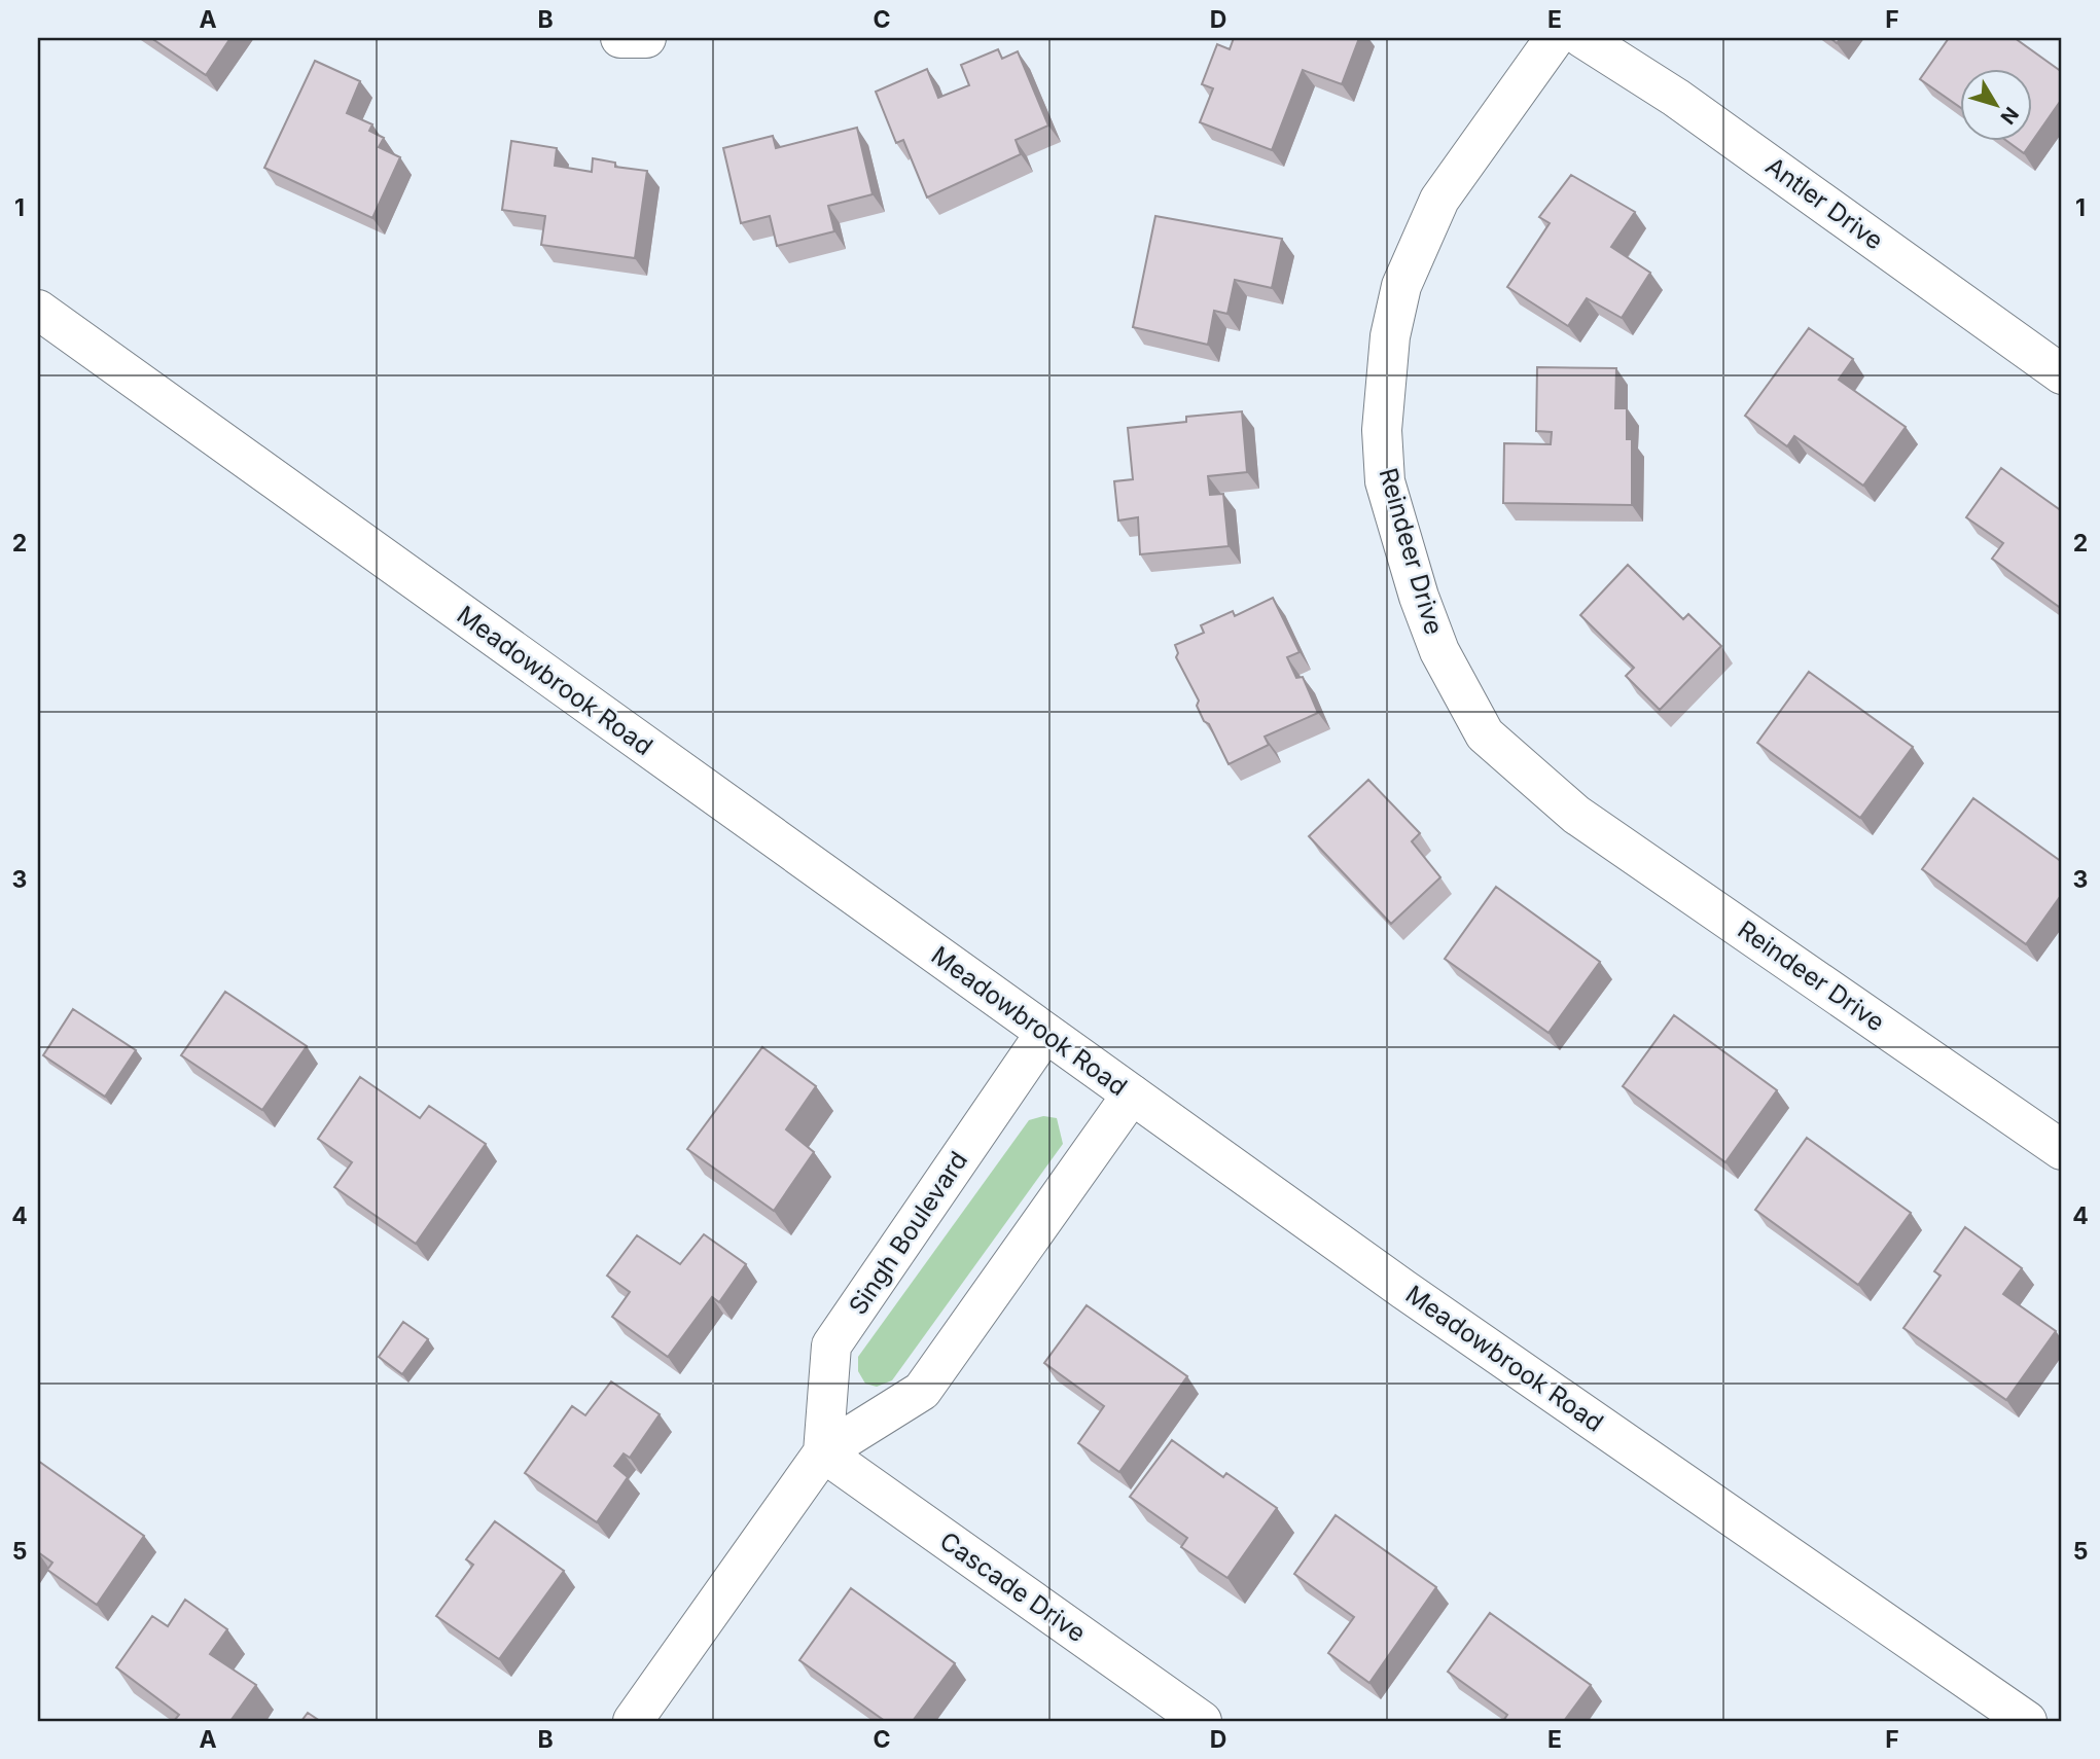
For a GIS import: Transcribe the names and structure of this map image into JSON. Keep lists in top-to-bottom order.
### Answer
{
  "streets": {
    "street": [
      "Antler Drive",
      "Reindeer Drive",
      "Meadowbrook Road",
      "Singh Boulevard",
      "Cascade Drive"
    ]
  },
  "crossings": [
    ["Meadowbrook Road", "Singh Boulevard"],
    ["Singh Boulevard", "Cascade Drive"]
  ],
  "north": "bottom right",
  "grid": {
    "columns": [
      "A",
      "B",
      "C",
      "D",
      "E",
      "F"
    ],
    "rows": [
      "1",
      "2",
      "3",
      "4",
      "5"
    ]
  }
}
